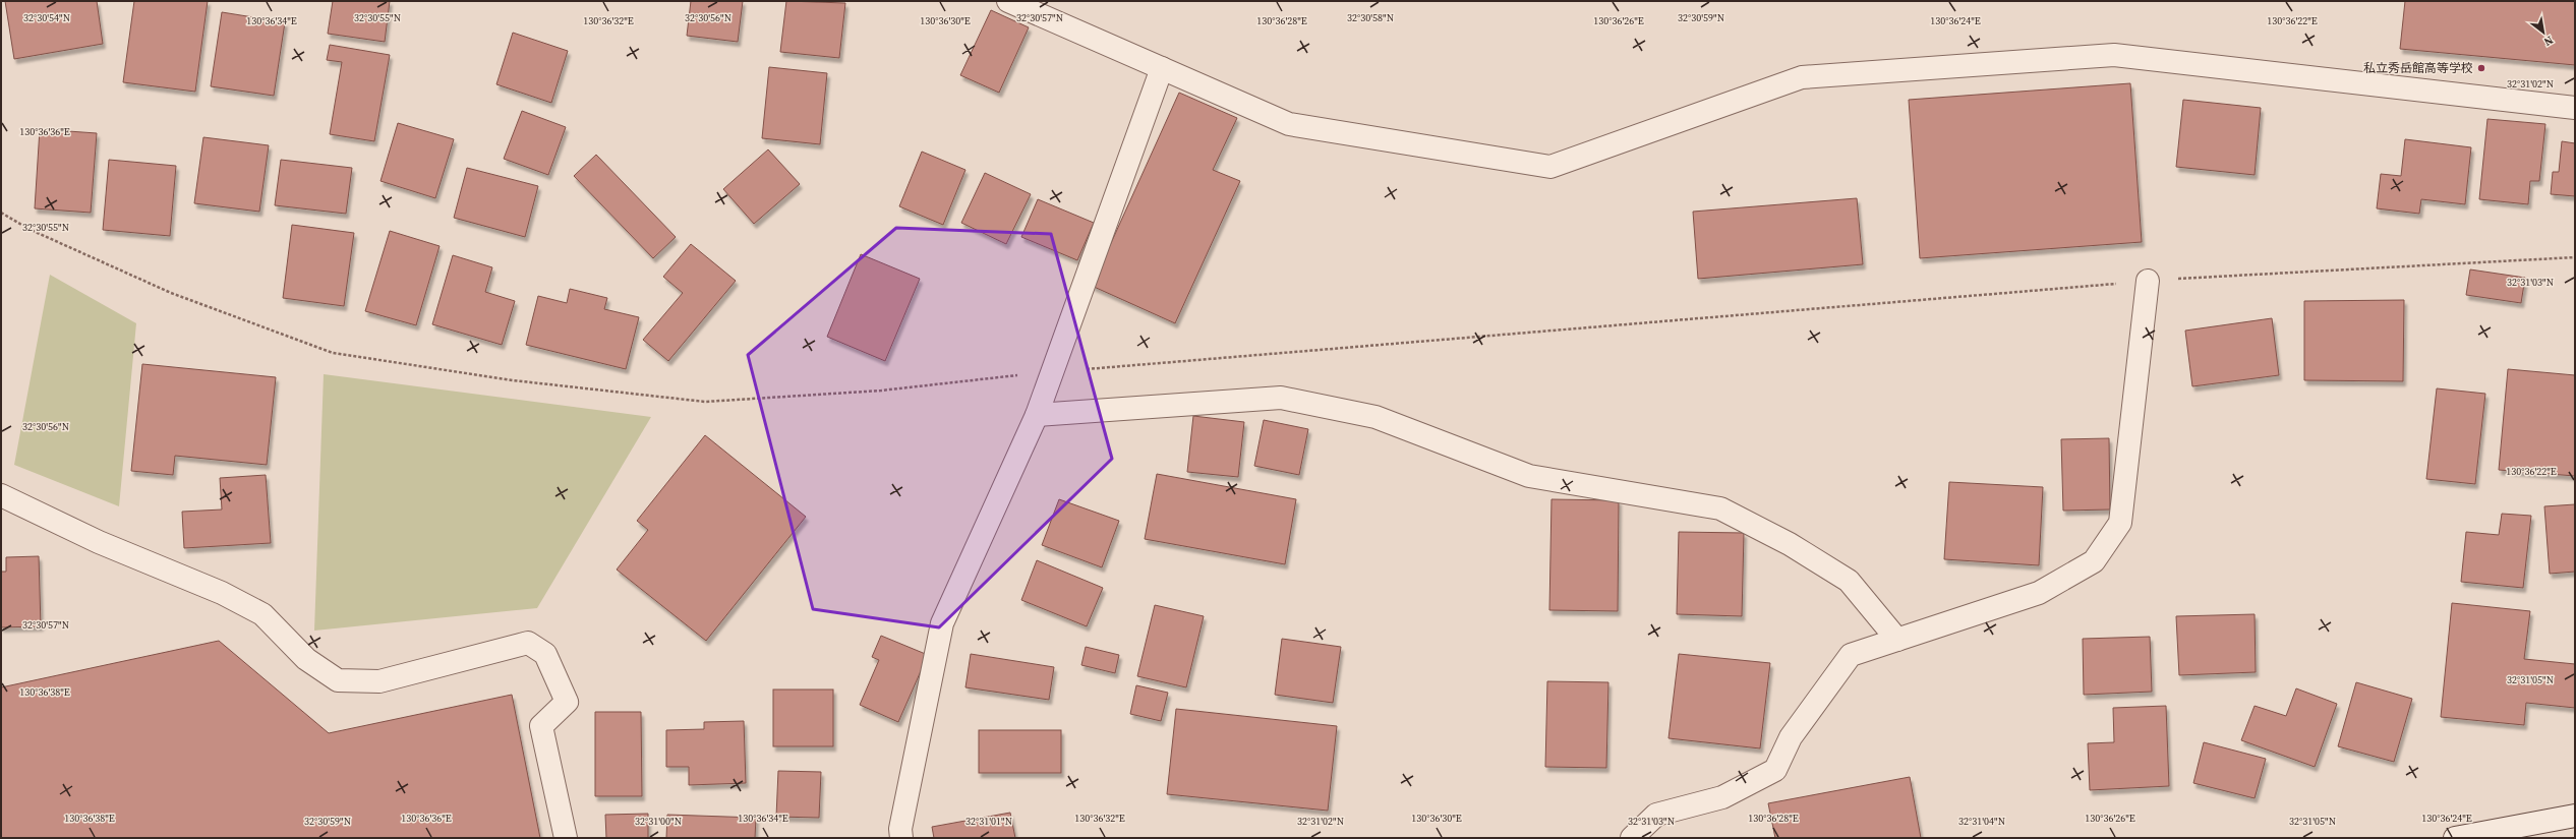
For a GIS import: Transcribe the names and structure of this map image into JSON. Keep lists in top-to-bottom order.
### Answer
{
  "places": ["私立秀岳館高等学校"],
  "north": "bottom right",
  "coordinates": [
    "32°30'54\"N",
    "32°30'55\"N",
    "32°30'57\"N",
    "32°30'58\"N",
    "32°30'59\"N",
    "32°30'56\"N",
    "130°36'34\"E",
    "130°36'32\"E",
    "130°36'30\"E",
    "130°36'28\"E",
    "130°36'26\"E",
    "130°36'24\"E",
    "130°36'22\"E",
    "32°31'02\"N",
    "130°36'36\"E",
    "32°31'03\"N",
    "32°31'05\"N",
    "130°36'38\"E",
    "32°31'00\"N",
    "32°31'01\"N",
    "32°31'04\"N"
  ]
}
